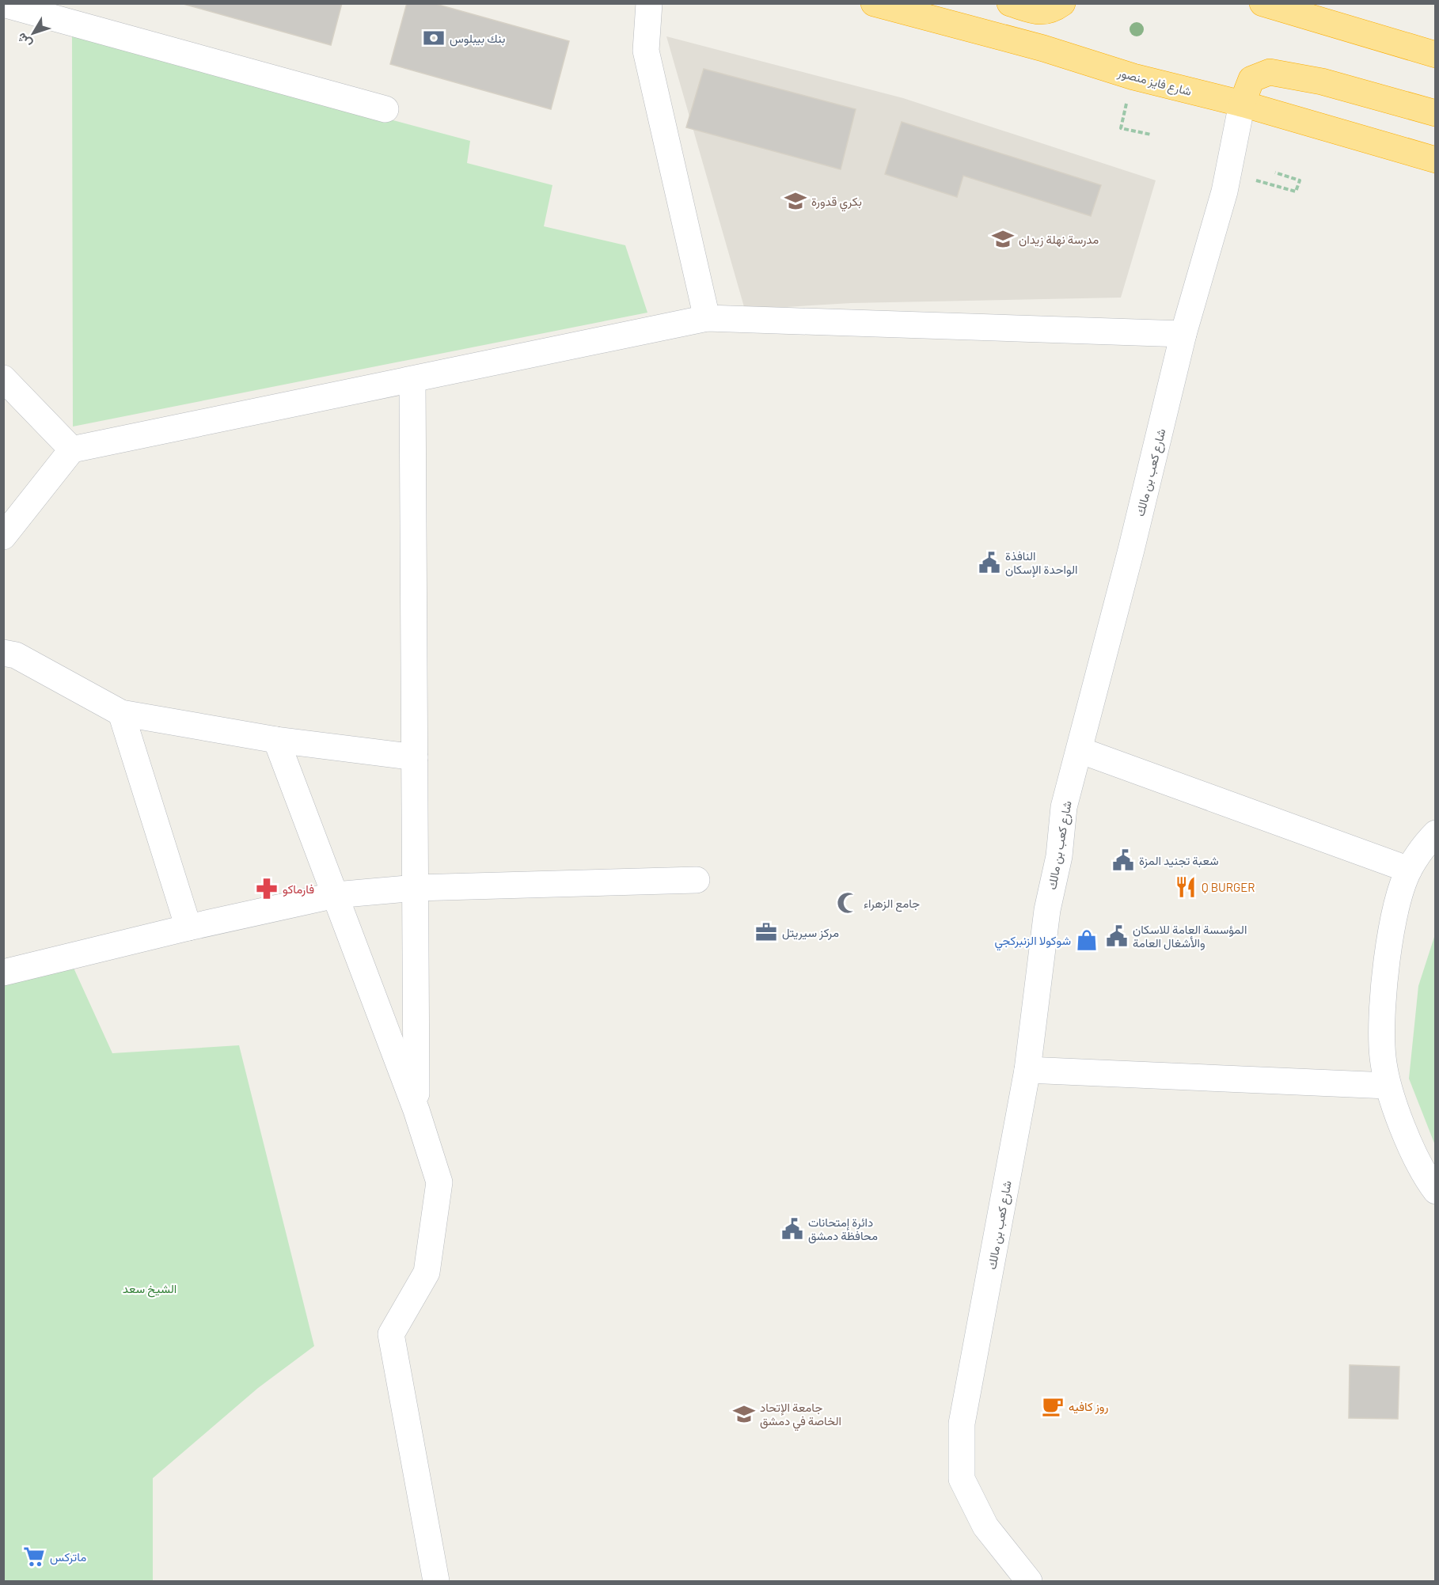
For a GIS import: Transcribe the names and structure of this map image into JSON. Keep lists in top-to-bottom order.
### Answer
{
  "streets": {
    "highway": ["شارع فايز منصور"],
    "street": ["شارع كعب بن مالك"]
  },
  "crossings": [
    ["شارع فايز منصور", "شارع كعب بن مالك"]
  ],
  "parks": ["الشيخ سعد"],
  "places": {
    "bank": ["بنك بيبلوس"],
    "school or university": ["بكري قدورة", "مدرسة نهلة زيدان", "جامعة الإتحاد الخاصة في دمشق"],
    "public building": [
      "النافذة الواحدة الإسكان",
      "شعبة تجنيد المزة",
      "المؤسسة العامة للاسكان والأشغال العامة",
      "دائرة إمتحانات محافظة دمشق"
    ],
    "restaurant": ["Q BURGER"],
    "pharmacy": ["فارماكو"],
    "mosque": ["جامع الزهراء"],
    "office": ["مركز سيريتل"],
    "shop": ["شوكولا الزنبركجي"],
    "cafe": ["روز كافيه"],
    "supermarket": ["ماتركس"]
  },
  "north": "bottom left"
}
